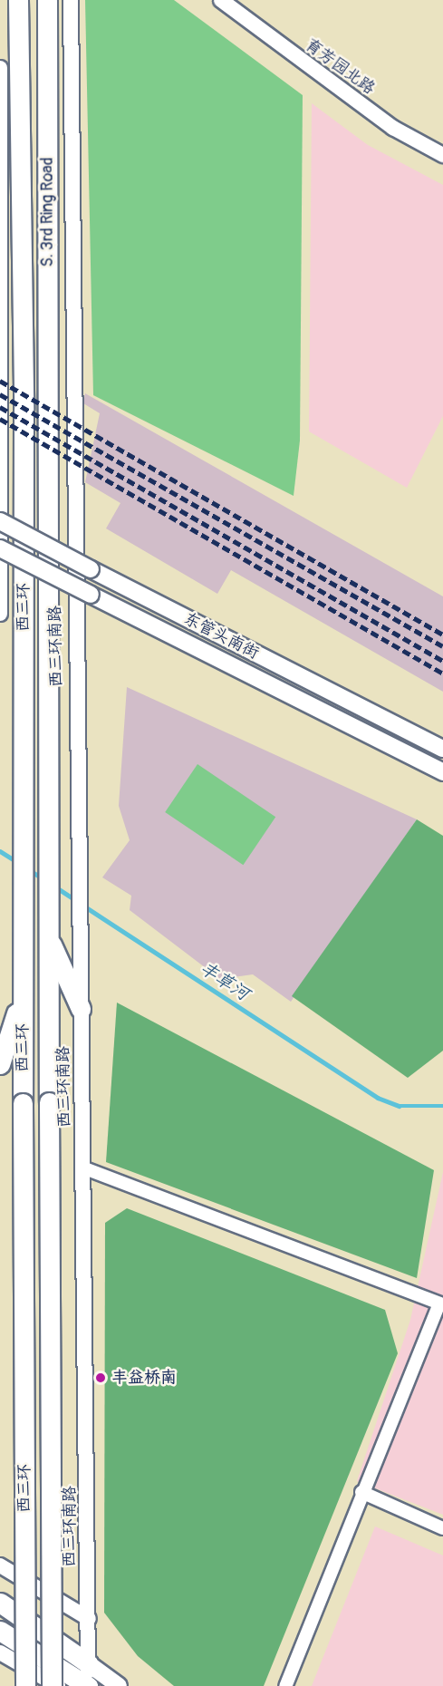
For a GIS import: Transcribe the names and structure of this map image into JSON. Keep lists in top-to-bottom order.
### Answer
{
  "streets": {
    "main road": ["S. 3rd Ring Road", "西三环", "东管头南街"],
    "street": ["育芳园北路", "西三环南路"]
  },
  "crossings": [
    ["S. 3rd Ring Road", "西三环"]
  ],
  "water": ["丰草河"],
  "places": ["丰益桥南"]
}
